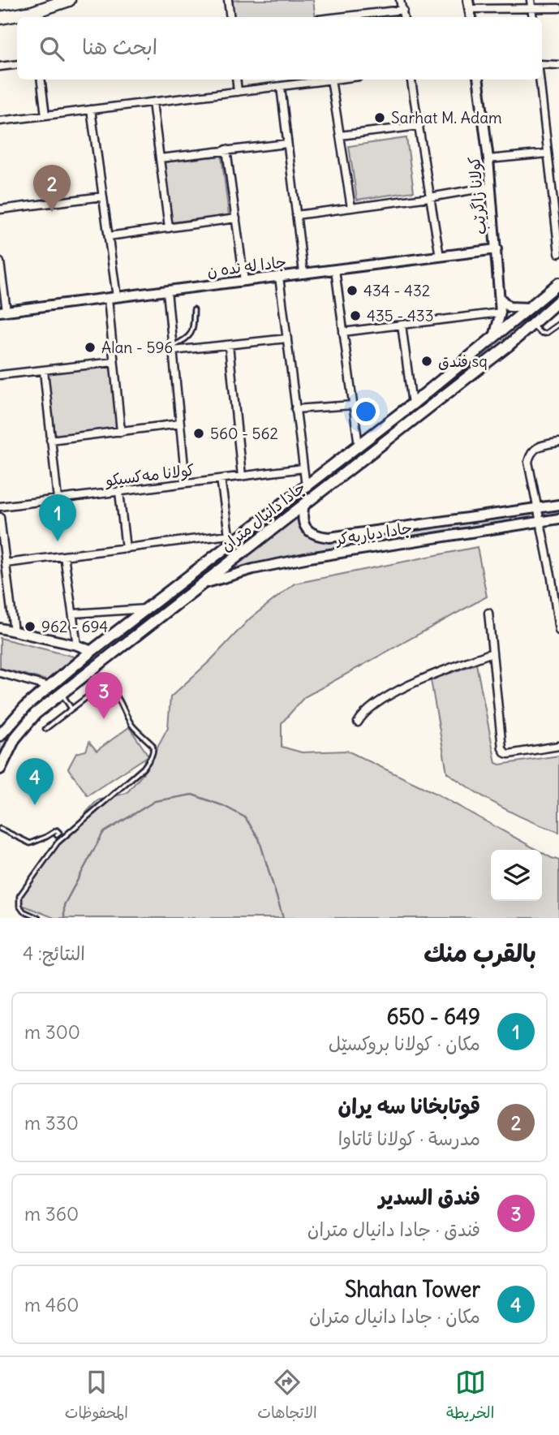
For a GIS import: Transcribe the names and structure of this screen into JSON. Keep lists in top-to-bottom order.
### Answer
{
  "streets": {
    "main road": ["جادا دانيال متران"],
    "street": [
      "كولانا زاگرێب",
      "جادا له نده ن",
      "كولانا مەکسیکو",
      "جادا دیاربه‌كر"
    ]
  },
  "crossings": [
    ["كولانا زاگرێب", "جادا له نده ن"],
    ["كولانا زاگرێب", "جادا دانيال متران"],
    ["جادا دانيال متران", "جادا دیاربه‌كر"]
  ],
  "places": [
    "Sarhat M. Adam",
    "434 - 432",
    "435 - 433",
    "Alan - 596",
    "فندق sq",
    "560 - 562",
    "962 - 694"
  ],
  "page": {
    "search": "ابحث هنا",
    "pins": [
      "2",
      "1",
      "3",
      "4"
    ],
    "heading": ["بالقرب منك", "النتائج: 4"],
    "list": [
      {
        "mark": "1",
        "name": "649 - 650",
        "note": "مكان · كولانا بروکسێل",
        "value": "300 m"
      },
      {
        "mark": "2",
        "name": "قوتابخانا سه يران",
        "note": "مدرسة · كولانا ئاتاوا",
        "value": "330 m"
      },
      {
        "mark": "3",
        "name": "فندق السدير",
        "note": "فندق · جادا دانيال متران",
        "value": "360 m"
      },
      {
        "mark": "4",
        "name": "Shahan Tower",
        "note": "مكان · جادا دانيال متران",
        "value": "460 m"
      }
    ],
    "nav": ["الخريطة", "الاتجاهات", "المحفوظات"]
  }
}
